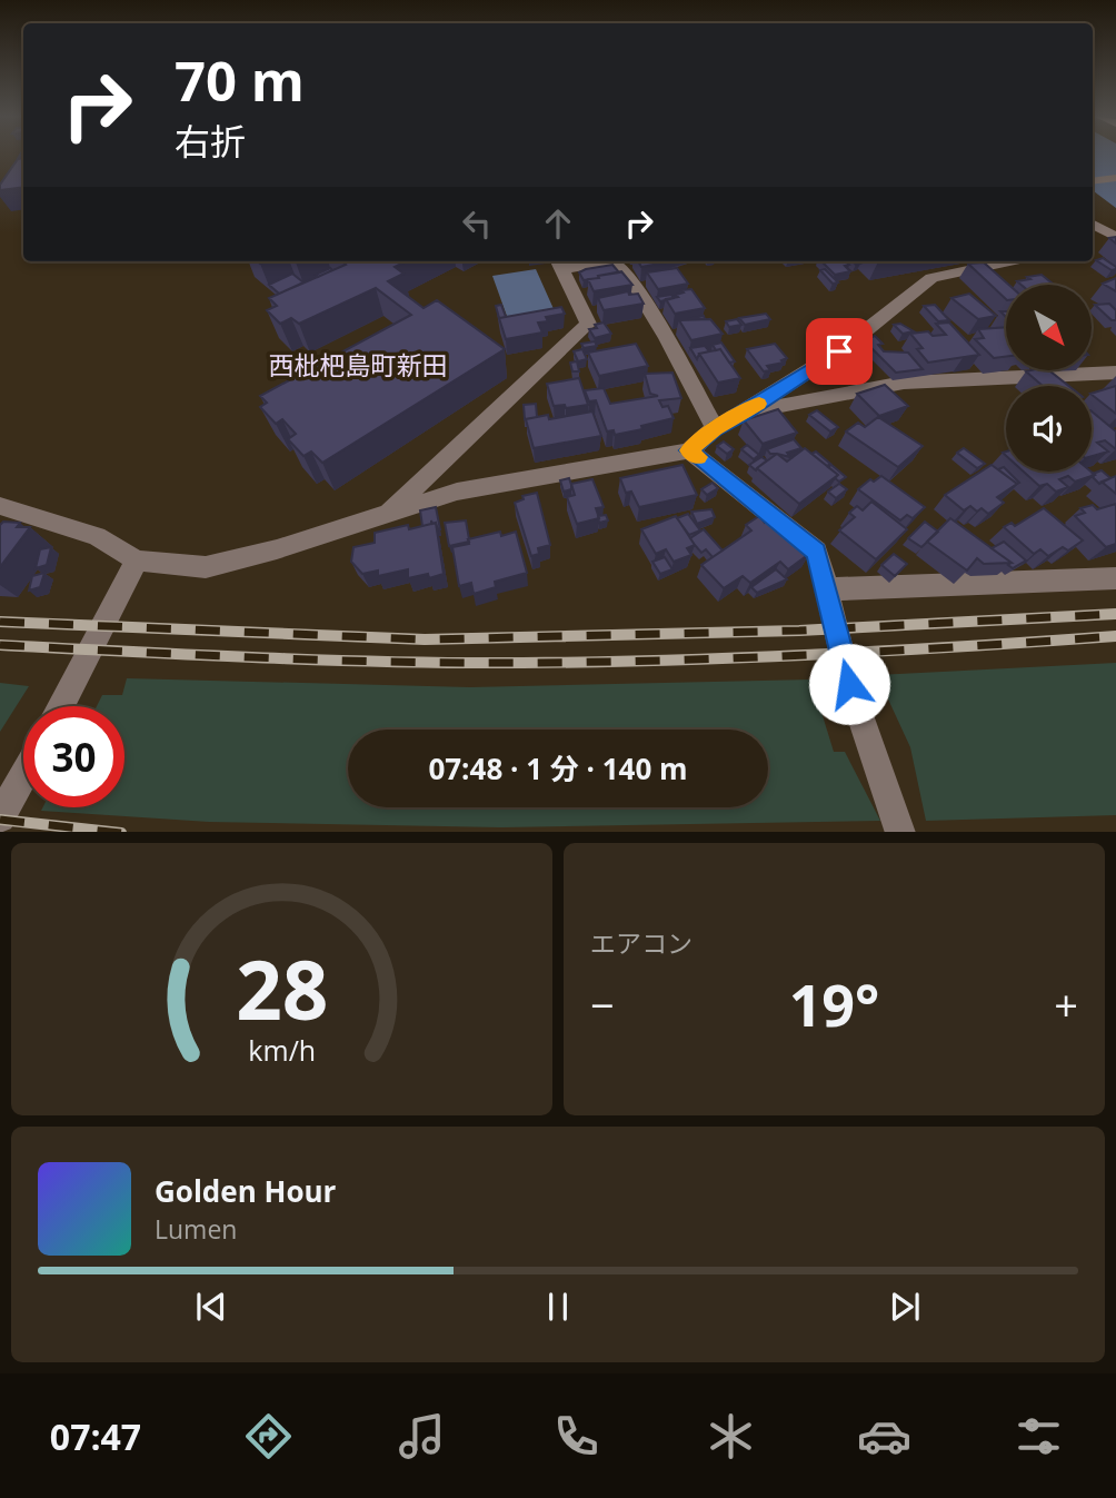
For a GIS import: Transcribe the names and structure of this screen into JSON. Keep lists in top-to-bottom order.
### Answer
{
  "districts": ["西枇杷島町新田"],
  "north": "bottom right",
  "page": {
    "turn": ["70 m", "右折"],
    "limit": "30",
    "trip": "07:48 · 1 分 · 140 m",
    "tile": "エアコン",
    "heat": ["−", "19°", "+"],
    "song": ["Golden Hour", "Lumen"],
    "tabs": "07:47",
    "gauge": ["28", "km/h"]
  }
}
